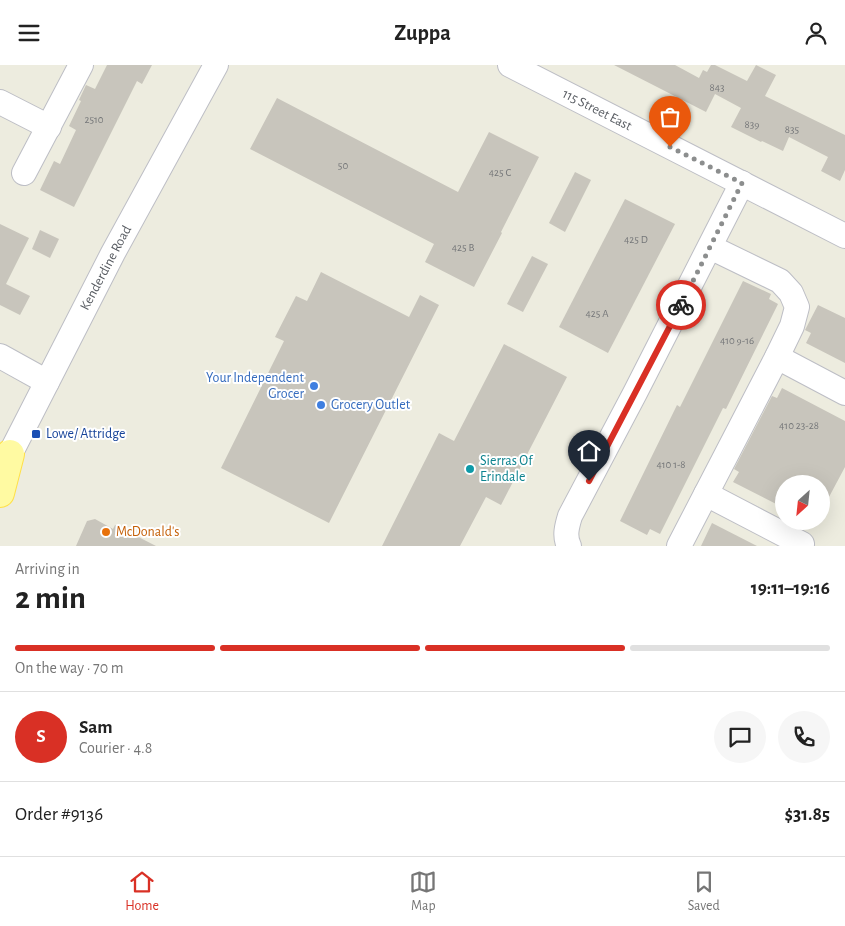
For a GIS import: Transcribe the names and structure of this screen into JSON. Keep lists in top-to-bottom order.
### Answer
{
  "streets": {
    "street": ["115 Street East", "Kenderdine Road"]
  },
  "places": {
    "other": [
      "Your Independent Grocer",
      "Grocery Outlet",
      "Sierras Of Erindale",
      "McDonald's"
    ],
    "transit": ["Lowe/ Attridge"]
  },
  "house_numbers": [
    "843",
    "2510",
    "839",
    "835",
    "50",
    "425 C",
    "425 D",
    "425 B",
    "425 A",
    "410 9-16",
    "410 23-28",
    "410 1-8"
  ],
  "north": "bottom left",
  "page": {
    "header": "Zuppa",
    "heading": ["2 min", "Arriving in", "19:11–19:16"],
    "panel": [
      "Sam",
      "Courier · 4.8",
      "Order #9136",
      "$31.85"
    ],
    "bar": "On the way · 70 m",
    "round": "S",
    "tabs": ["Home", "Map", "Saved"]
  }
}
